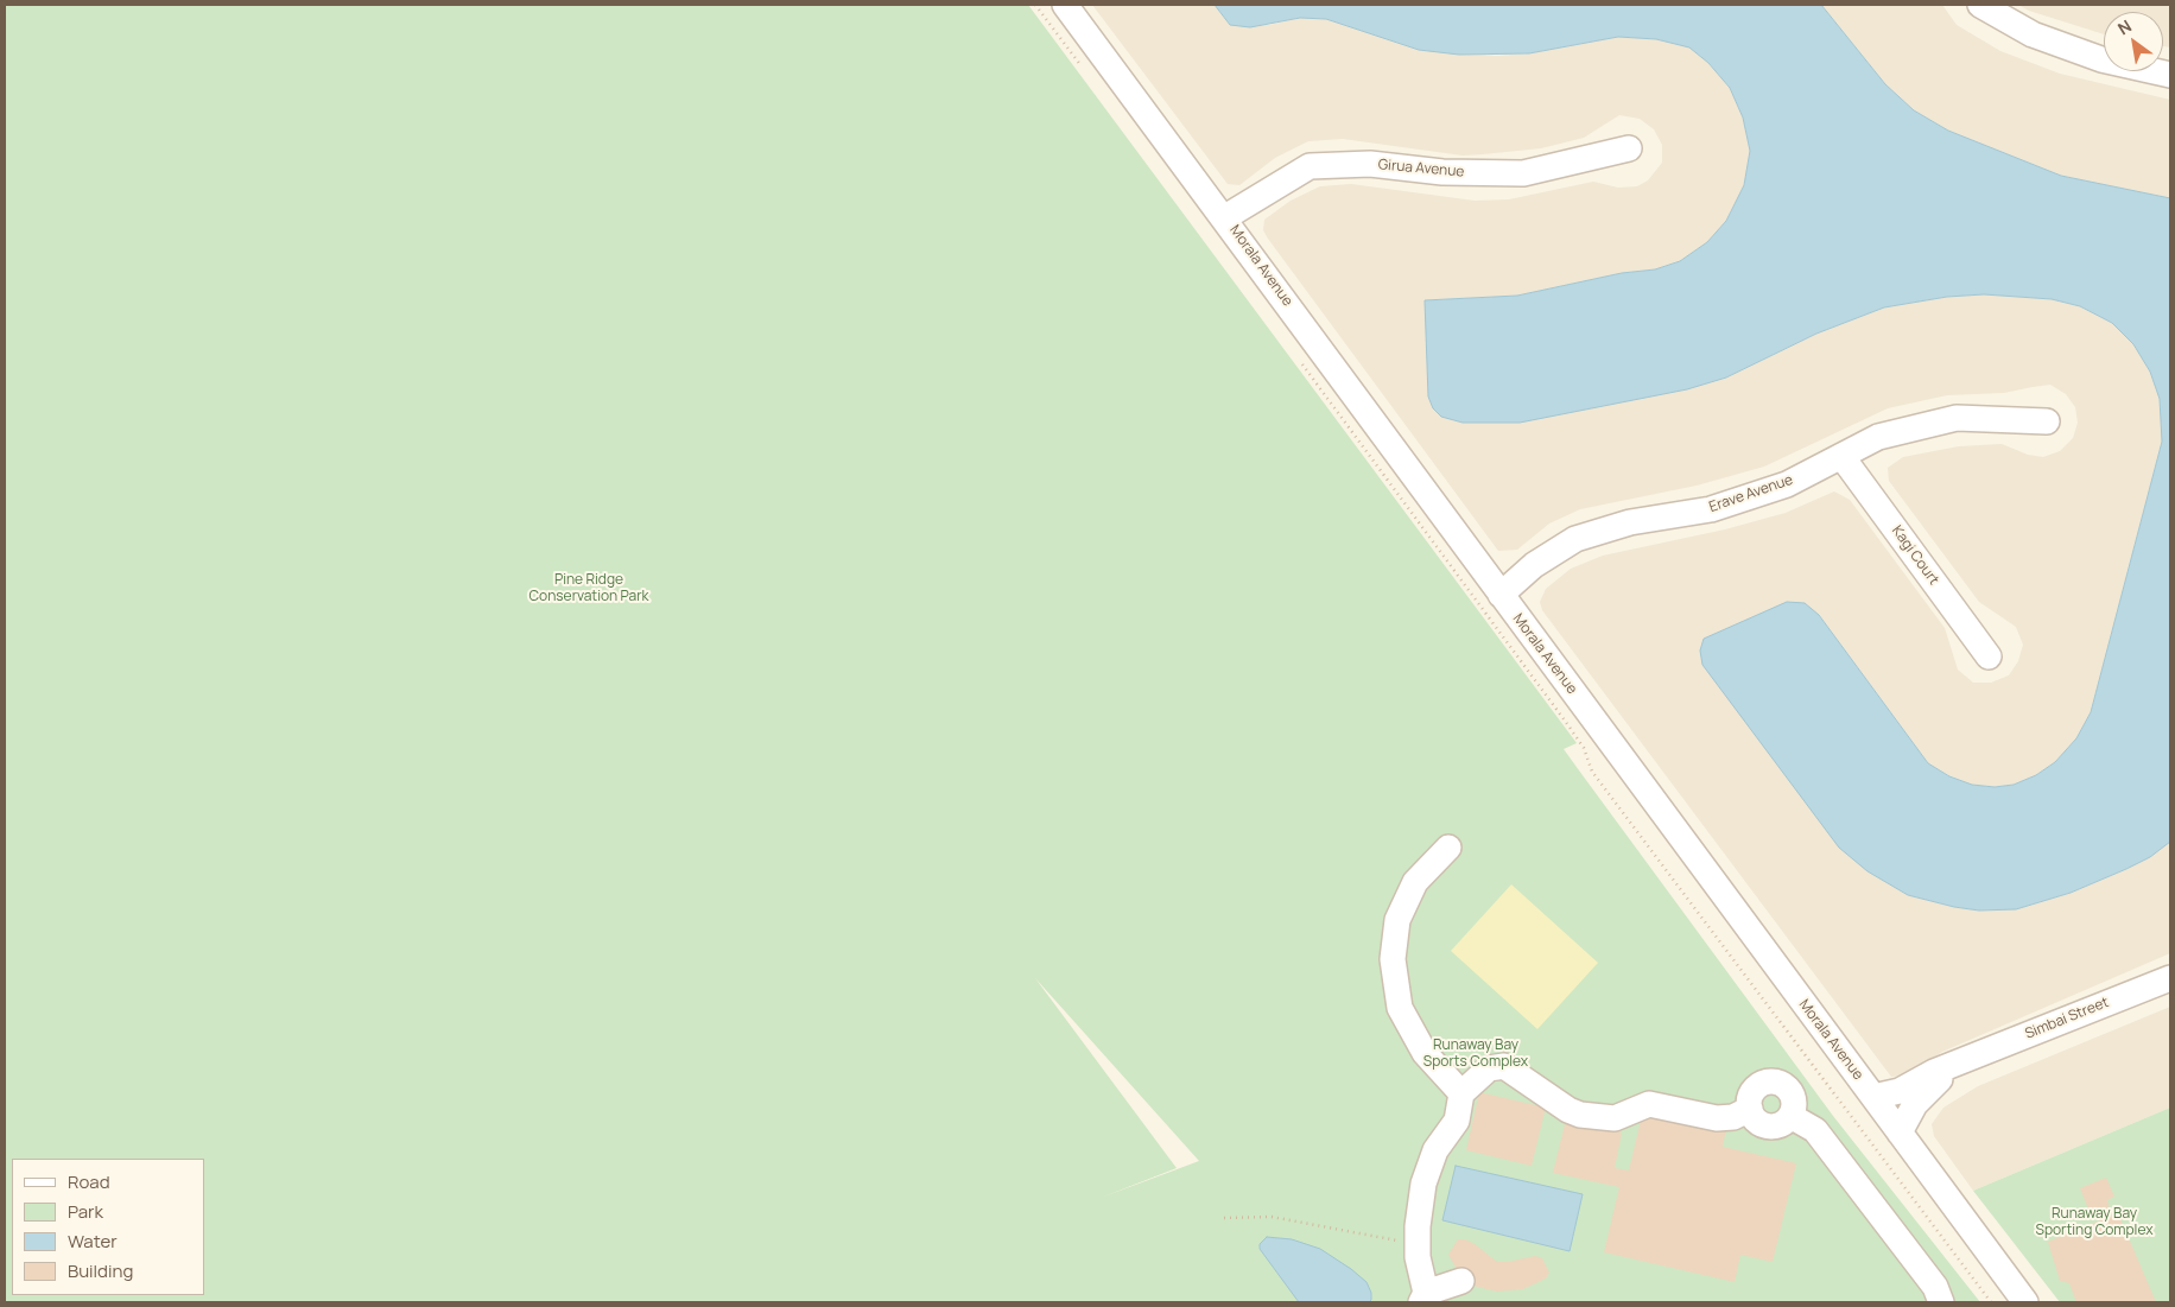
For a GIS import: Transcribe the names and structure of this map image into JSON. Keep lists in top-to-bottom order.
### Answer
{
  "streets": {
    "street": [
      "Girua Avenue",
      "Morala Avenue",
      "Erave Avenue",
      "Kagi Court",
      "Simbai Street"
    ]
  },
  "crossings": [
    ["Girua Avenue", "Morala Avenue"],
    ["Morala Avenue", "Erave Avenue"],
    ["Morala Avenue", "Simbai Street"],
    ["Erave Avenue", "Kagi Court"]
  ],
  "parks": ["Pine Ridge Conservation Park", "Runaway Bay Sports Complex", "Runaway Bay Sporting Complex"],
  "legend": [
    "Road",
    "Park",
    "Water",
    "Building"
  ],
  "north": "top left"
}
